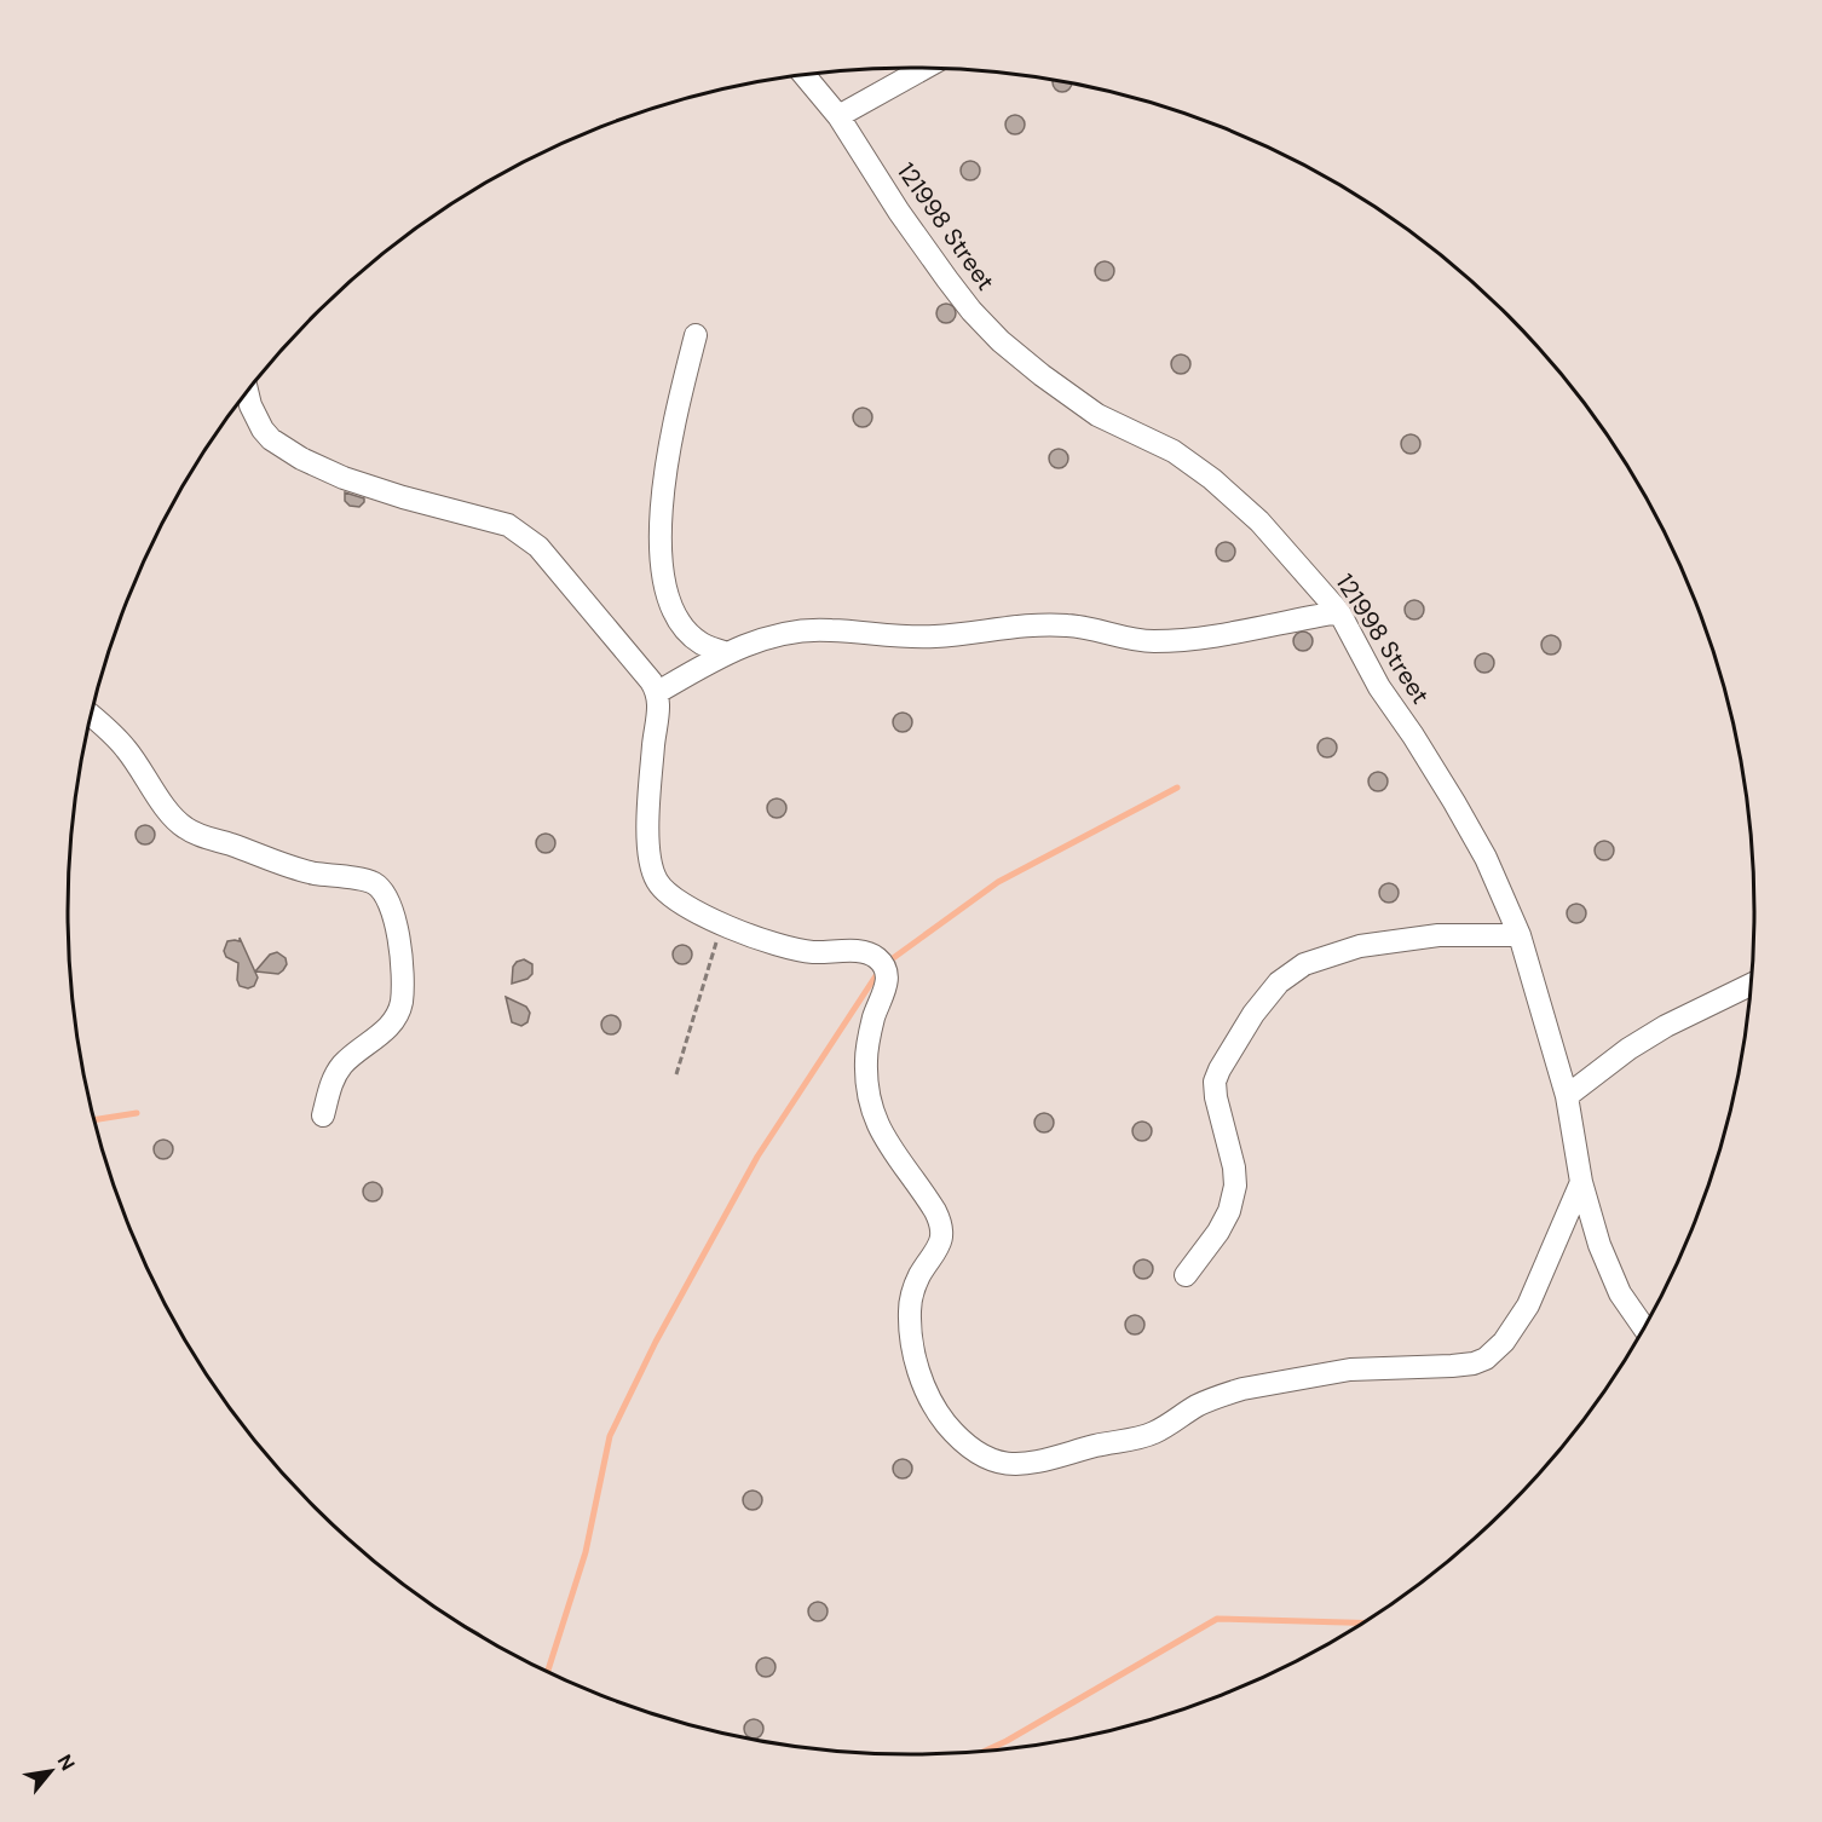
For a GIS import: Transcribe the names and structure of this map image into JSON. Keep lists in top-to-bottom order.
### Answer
{
  "streets": {
    "street": ["121998 Street"]
  },
  "north": "top right"
}
